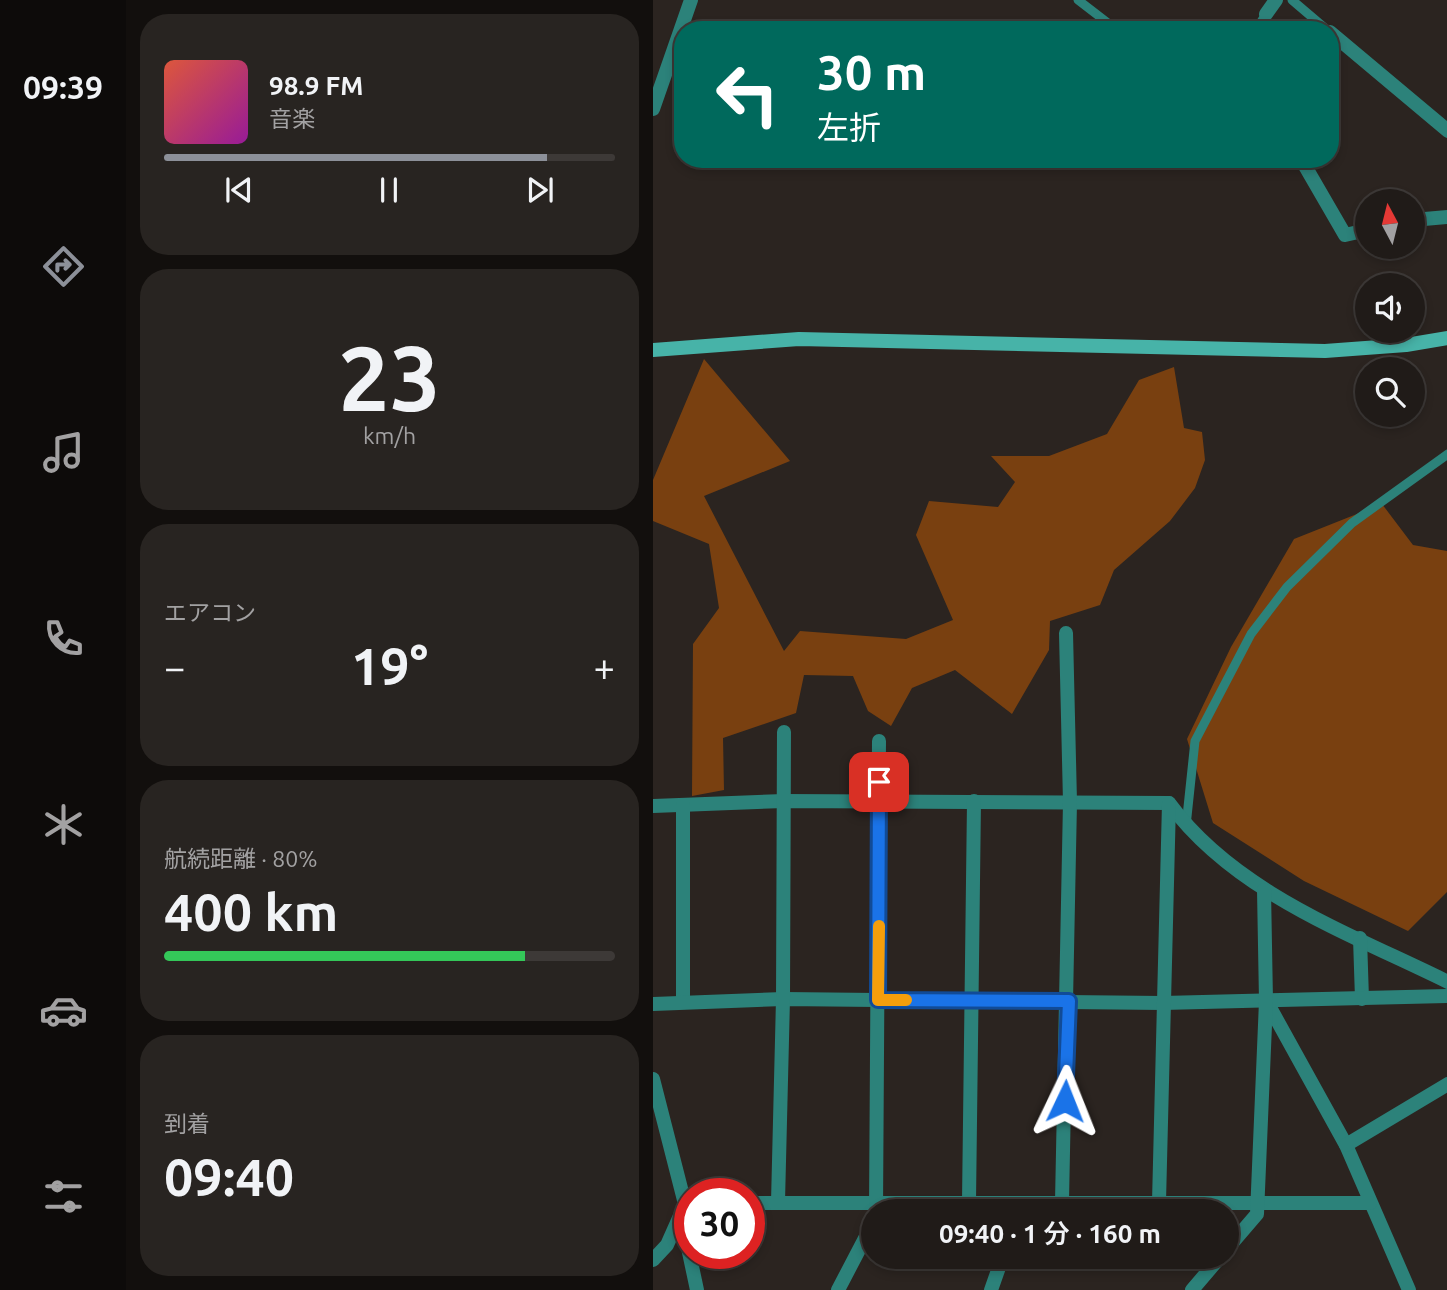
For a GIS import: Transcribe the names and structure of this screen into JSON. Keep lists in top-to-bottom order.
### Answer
{
  "north": "top",
  "page": {
    "tabs": "09:39",
    "turn": ["30 m", "左折"],
    "song": ["98.9 FM", "音楽"],
    "tile": [
      ["23", "km/h"],
      "エアコン",
      ["航続距離 · 80%", "400 km"],
      ["到着", "09:40"]
    ],
    "heat": ["−", "19°", "+"],
    "limit": "30",
    "trip": "09:40 · 1 分 · 160 m"
  }
}
